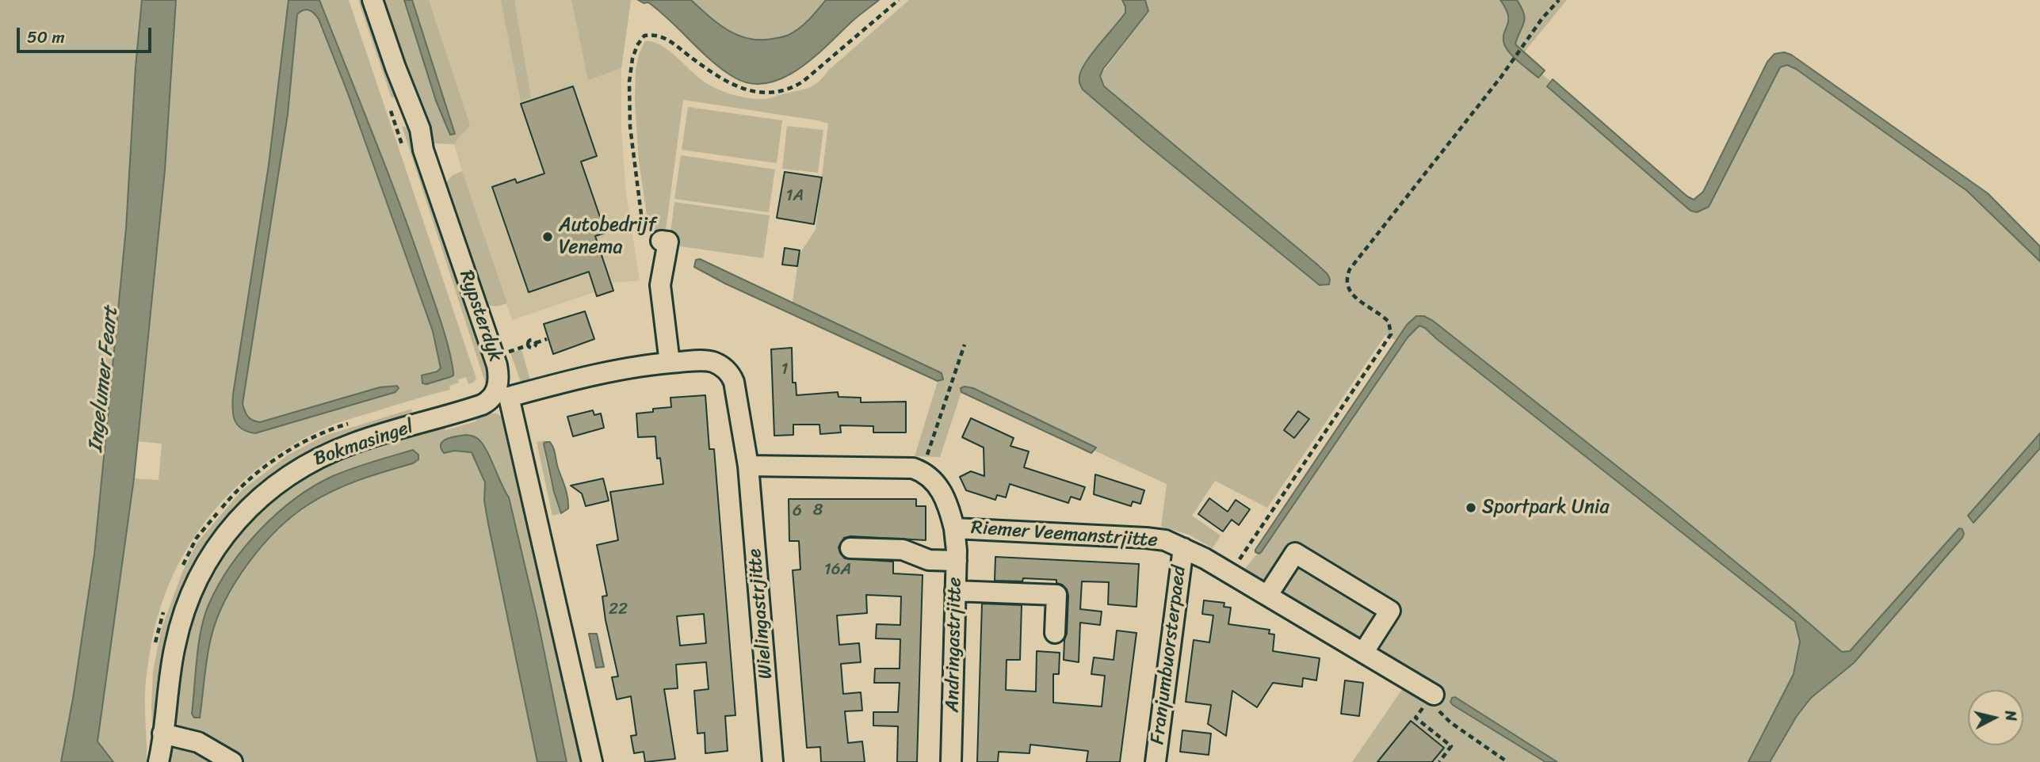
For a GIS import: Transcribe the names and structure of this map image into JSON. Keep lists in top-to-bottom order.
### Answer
{
  "streets": {
    "street": [
      "Rypsterdyk",
      "Bokmasingel",
      "Riemer Veemanstrjitte",
      "Wielingastrjitte",
      "Andringastrjitte",
      "Franjumbuorsterpaed"
    ]
  },
  "crossings": [
    ["Rypsterdyk", "Bokmasingel"],
    ["Riemer Veemanstrjitte", "Andringastrjitte"],
    ["Riemer Veemanstrjitte", "Franjumbuorsterpaed"]
  ],
  "water": ["Ingelumer Feart"],
  "places": ["Autobedrijf Venema", "Sportpark Unia"],
  "house_numbers": [
    "1A",
    "1",
    "8",
    "6",
    "16A",
    "22"
  ],
  "scale_bar": "50 m",
  "north": "right"
}
